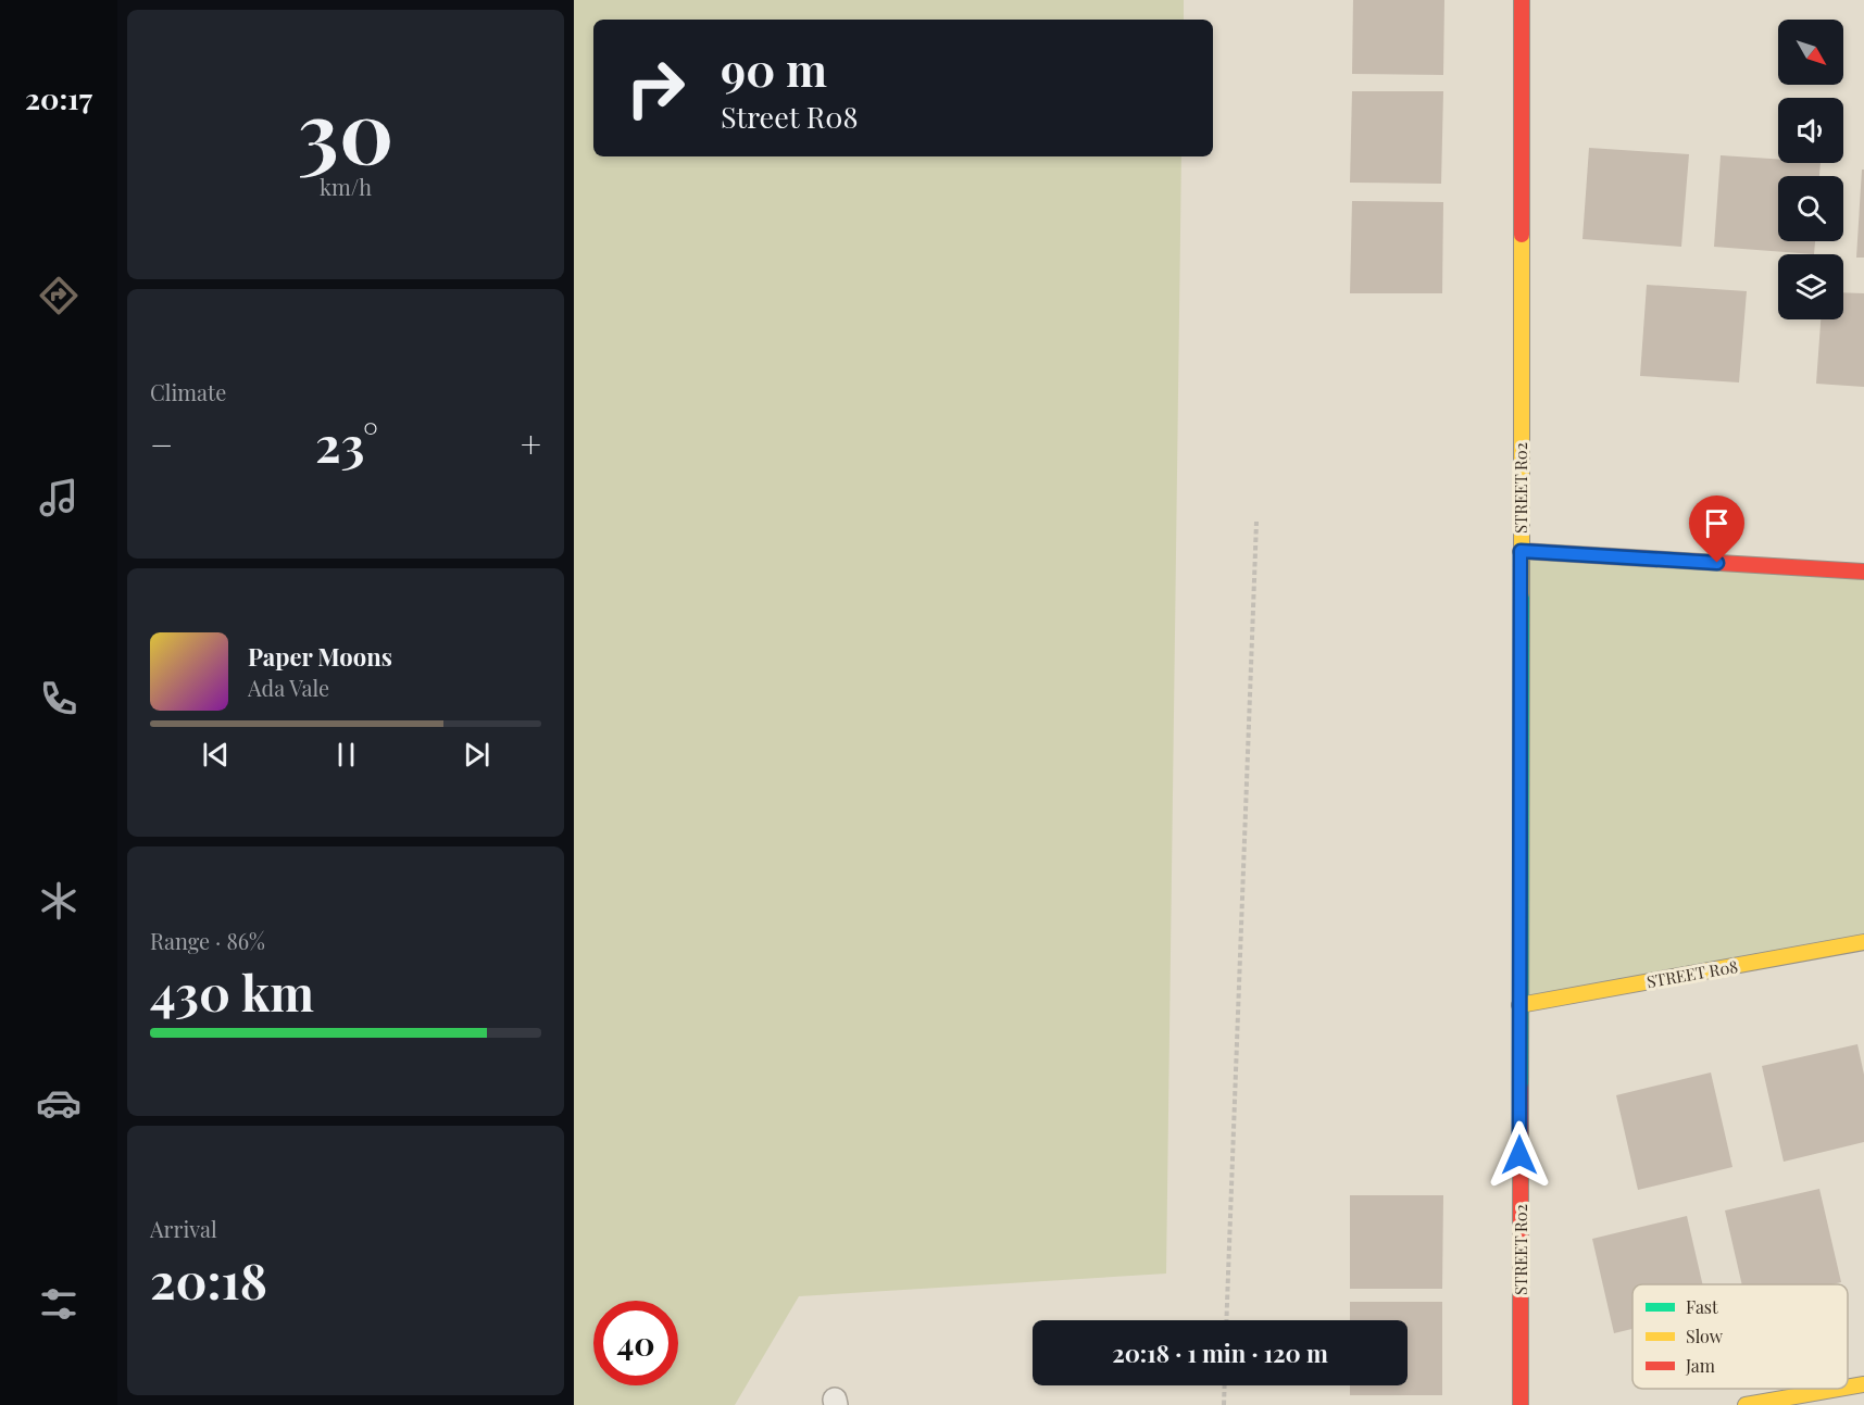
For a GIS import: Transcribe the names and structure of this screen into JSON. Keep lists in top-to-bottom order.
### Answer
{
  "streets": {
    "street": ["STREET R02", "STREET R08"]
  },
  "crossings": [
    ["STREET R02", "STREET R08"]
  ],
  "legend": ["Fast", "Slow", "Jam"],
  "north": "bottom right",
  "page": {
    "tabs": "20:17",
    "tile": [
      ["30", "km/h"],
      "Climate",
      ["Range · 86%", "430 km"],
      ["Arrival", "20:18"]
    ],
    "turn": ["90 m", "Street R08"],
    "heat": ["−", "23°", "+"],
    "song": ["Paper Moons", "Ada Vale"],
    "limit": "40",
    "trip": "20:18 · 1 min · 120 m"
  }
}
